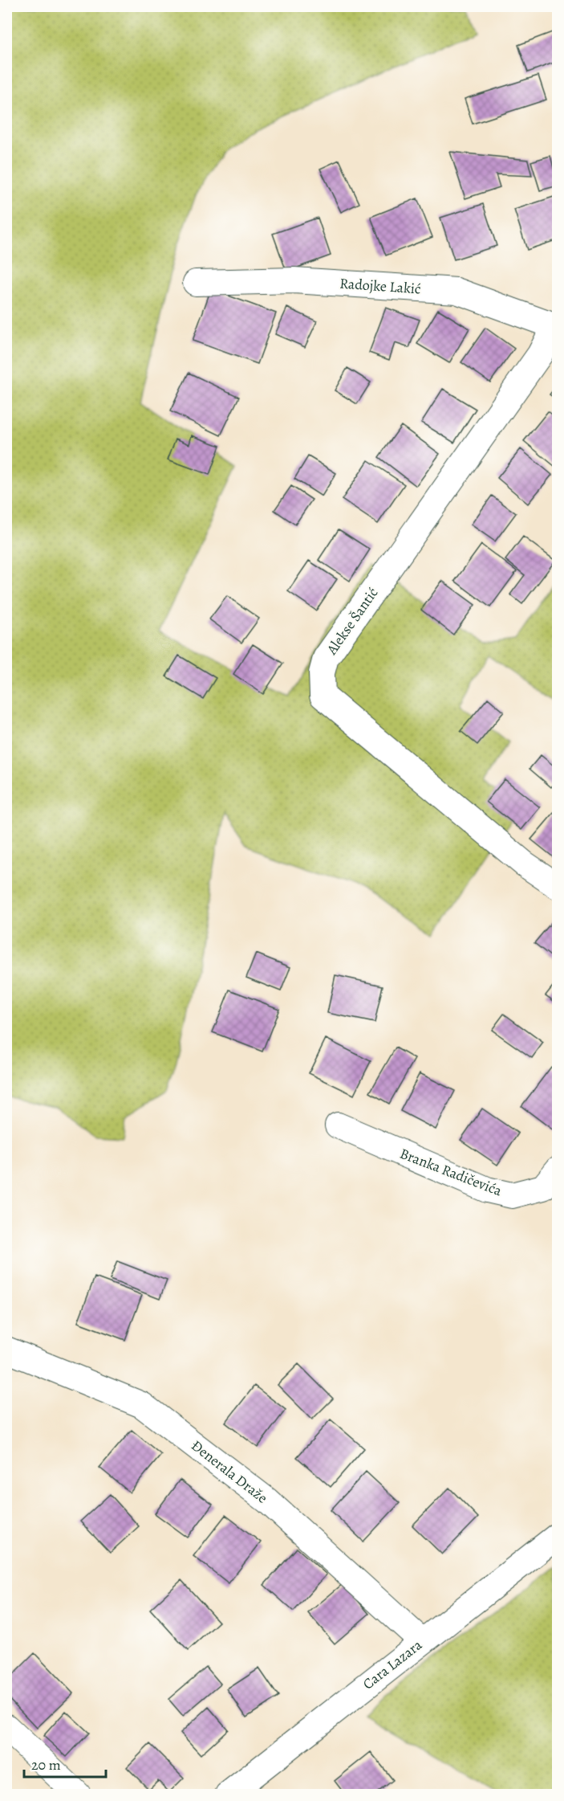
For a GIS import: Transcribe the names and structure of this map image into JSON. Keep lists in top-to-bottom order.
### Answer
{
  "streets": {
    "street": [
      "Radojke Lakić",
      "Alekse Šantić",
      "Branka Radičevića",
      "Đenerala Draže",
      "Cara Lazara"
    ]
  },
  "crossings": [
    ["Radojke Lakić", "Alekse Šantić"],
    ["Đenerala Draže", "Cara Lazara"]
  ],
  "scale_bar": "20 m"
}
